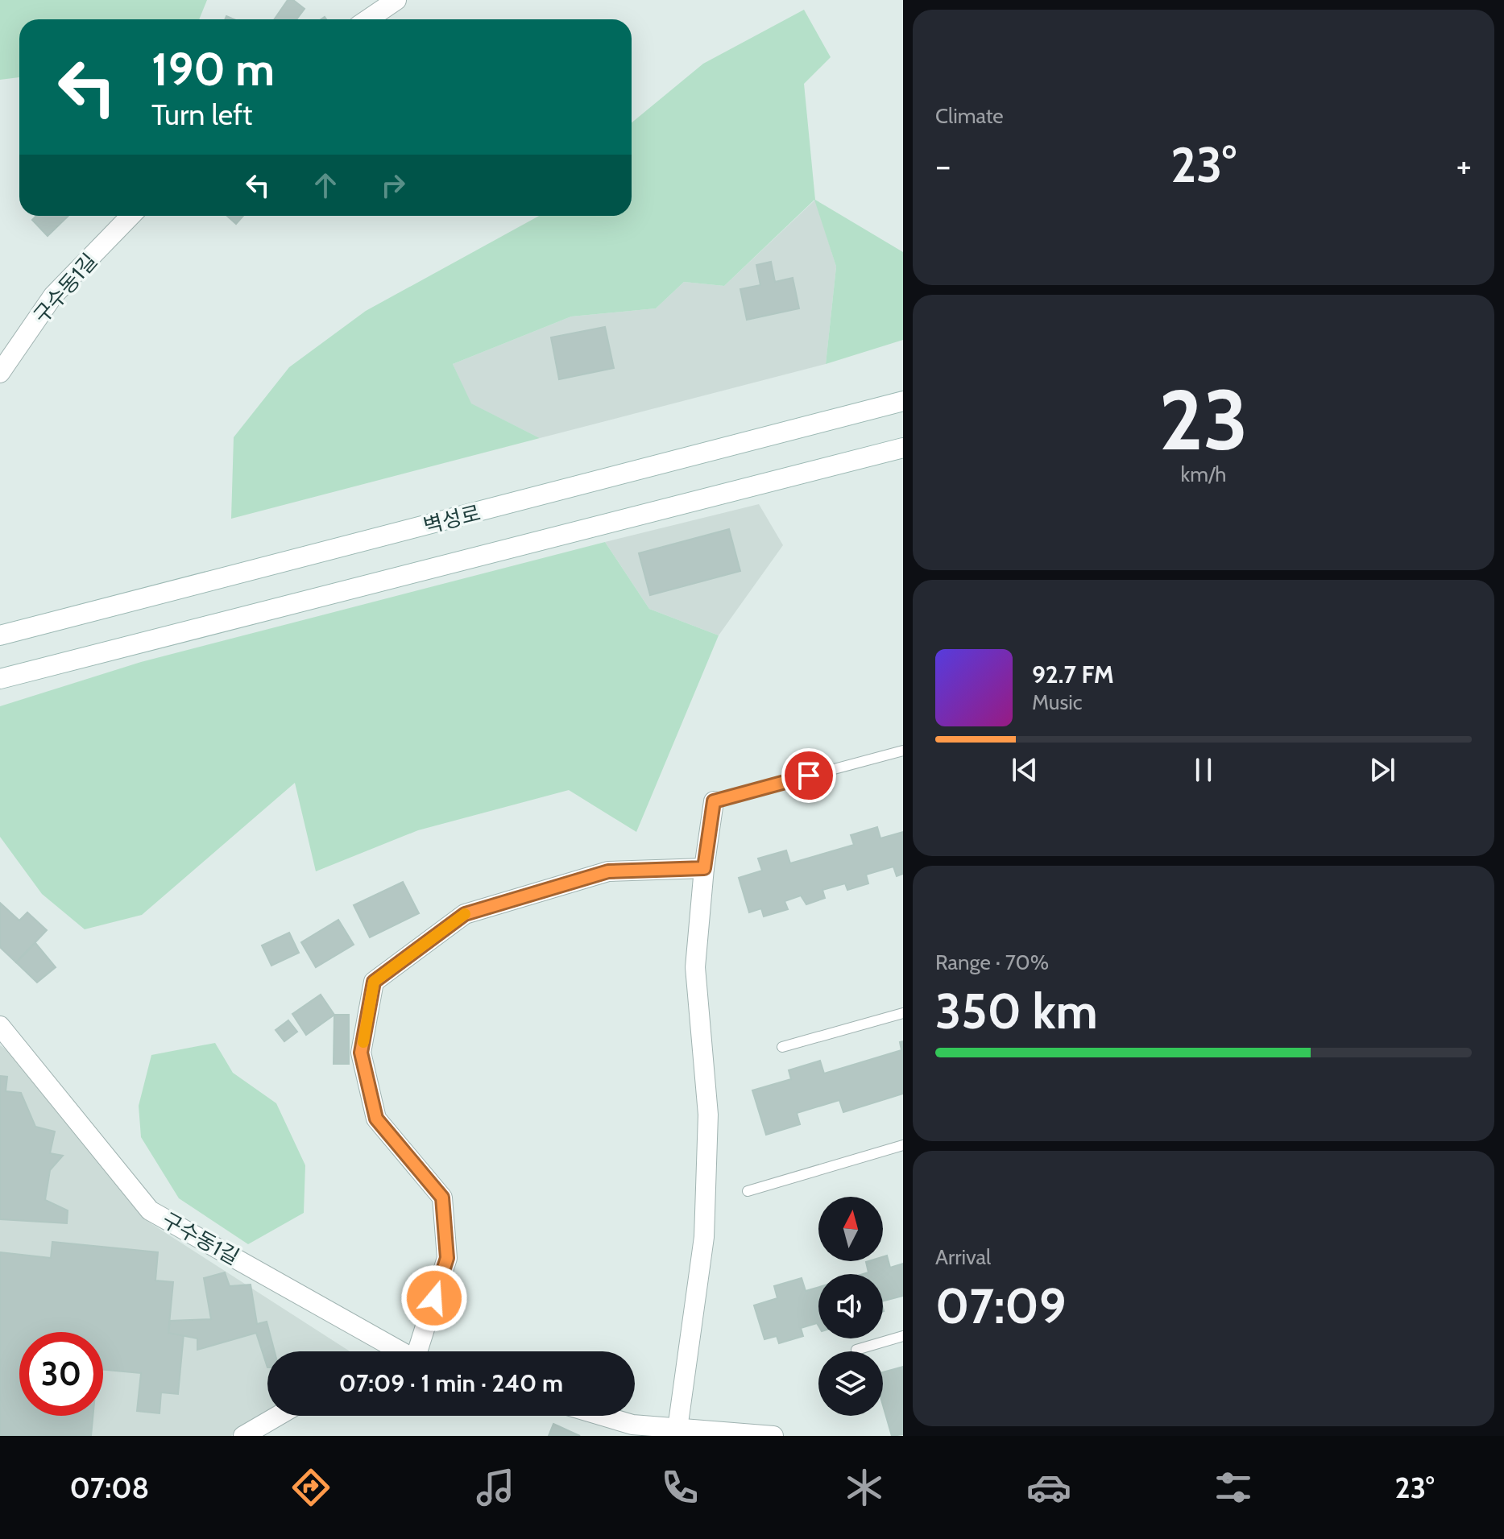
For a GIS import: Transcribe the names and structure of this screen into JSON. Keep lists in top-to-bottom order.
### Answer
{
  "streets": {
    "street": ["구수동1길", "벽성로"]
  },
  "north": "top",
  "page": {
    "tile": [
      "Climate",
      ["23", "km/h"],
      ["Range · 70%", "350 km"],
      ["Arrival", "07:09"]
    ],
    "turn": ["190 m", "Turn left"],
    "heat": ["−", "23°", "+"],
    "song": ["92.7 FM", "Music"],
    "limit": "30",
    "trip": "07:09 · 1 min · 240 m",
    "tabs": ["07:08", "23°"]
  }
}
